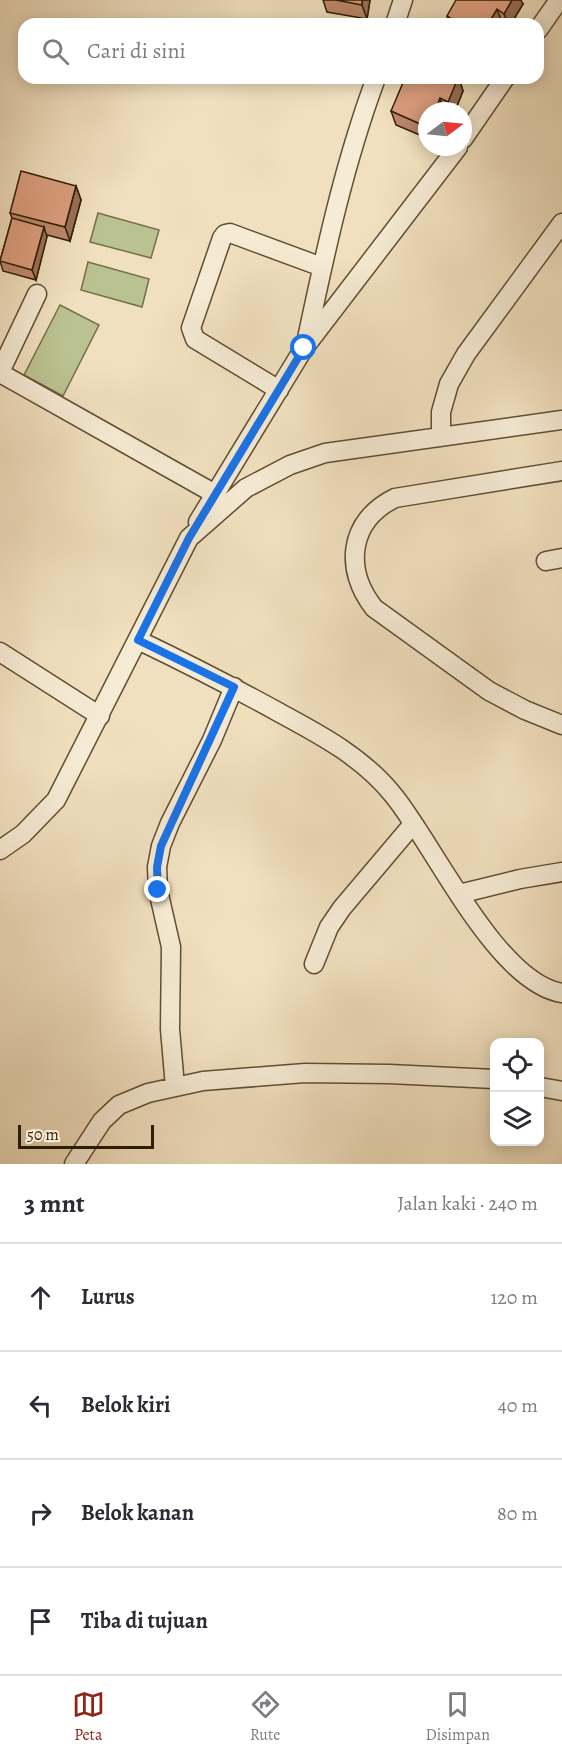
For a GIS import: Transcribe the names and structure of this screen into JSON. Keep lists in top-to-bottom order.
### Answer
{
  "scale_bar": "50 m",
  "north": "right",
  "page": {
    "search": "Cari di sini",
    "scale": "50 m",
    "heading": ["3 mnt", "Jalan kaki · 240 m"],
    "list": [
      ["Lurus", "120 m"],
      ["Belok kiri", "40 m"],
      ["Belok kanan", "80 m"],
      "Tiba di tujuan"
    ],
    "nav": ["Peta", "Rute", "Disimpan"]
  }
}
